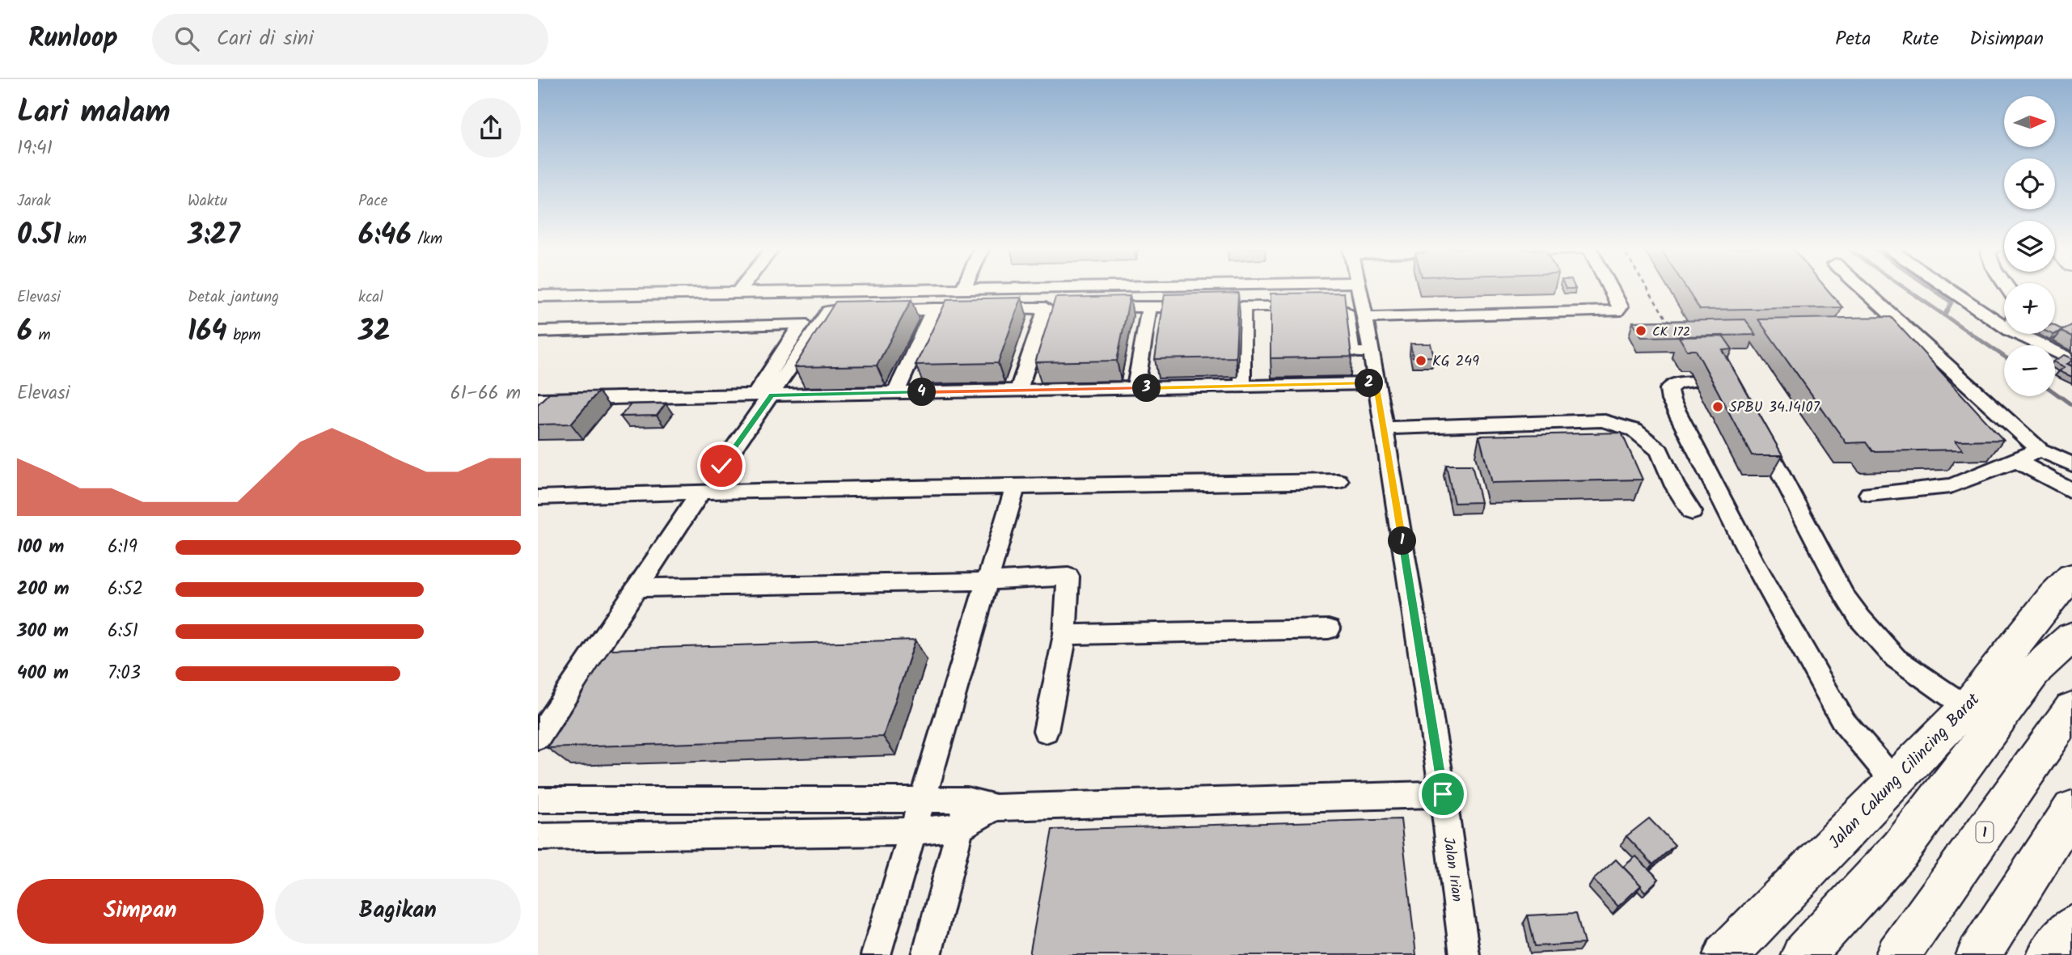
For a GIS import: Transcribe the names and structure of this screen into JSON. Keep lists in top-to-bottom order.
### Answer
{
  "streets": {
    "highway": ["Jalan Cakung Cilincing Barat", "1"],
    "lane": ["Jalan Irian"]
  },
  "places": ["CK 172", "KG 249", "SPBU 34.14107"],
  "north": "right",
  "page": {
    "header": "Runloop",
    "search": "Cari di sini",
    "nav": ["Peta", "Rute", "Disimpan"],
    "heading": ["Lari malam", "19:41"],
    "map_buttons": ["+", "−"],
    "stats": [
      ["Jarak", "0.51 km"],
      ["Waktu", "3:27"],
      ["Pace", "6:46 /km"],
      ["Elevasi", "6 m"],
      ["Detak jantung", "164 bpm"],
      ["kcal", "32"]
    ],
    "chart": ["Elevasi", "61–66 m"],
    "pins": [
      "2",
      "3",
      "4",
      "1"
    ],
    "list": [
      {
        "name": "100 m",
        "note": "6:19"
      },
      {
        "name": "200 m",
        "note": "6:52"
      },
      {
        "name": "300 m",
        "note": "6:51"
      },
      {
        "name": "400 m",
        "note": "7:03"
      }
    ],
    "buttons": ["Simpan", "Bagikan"]
  }
}
